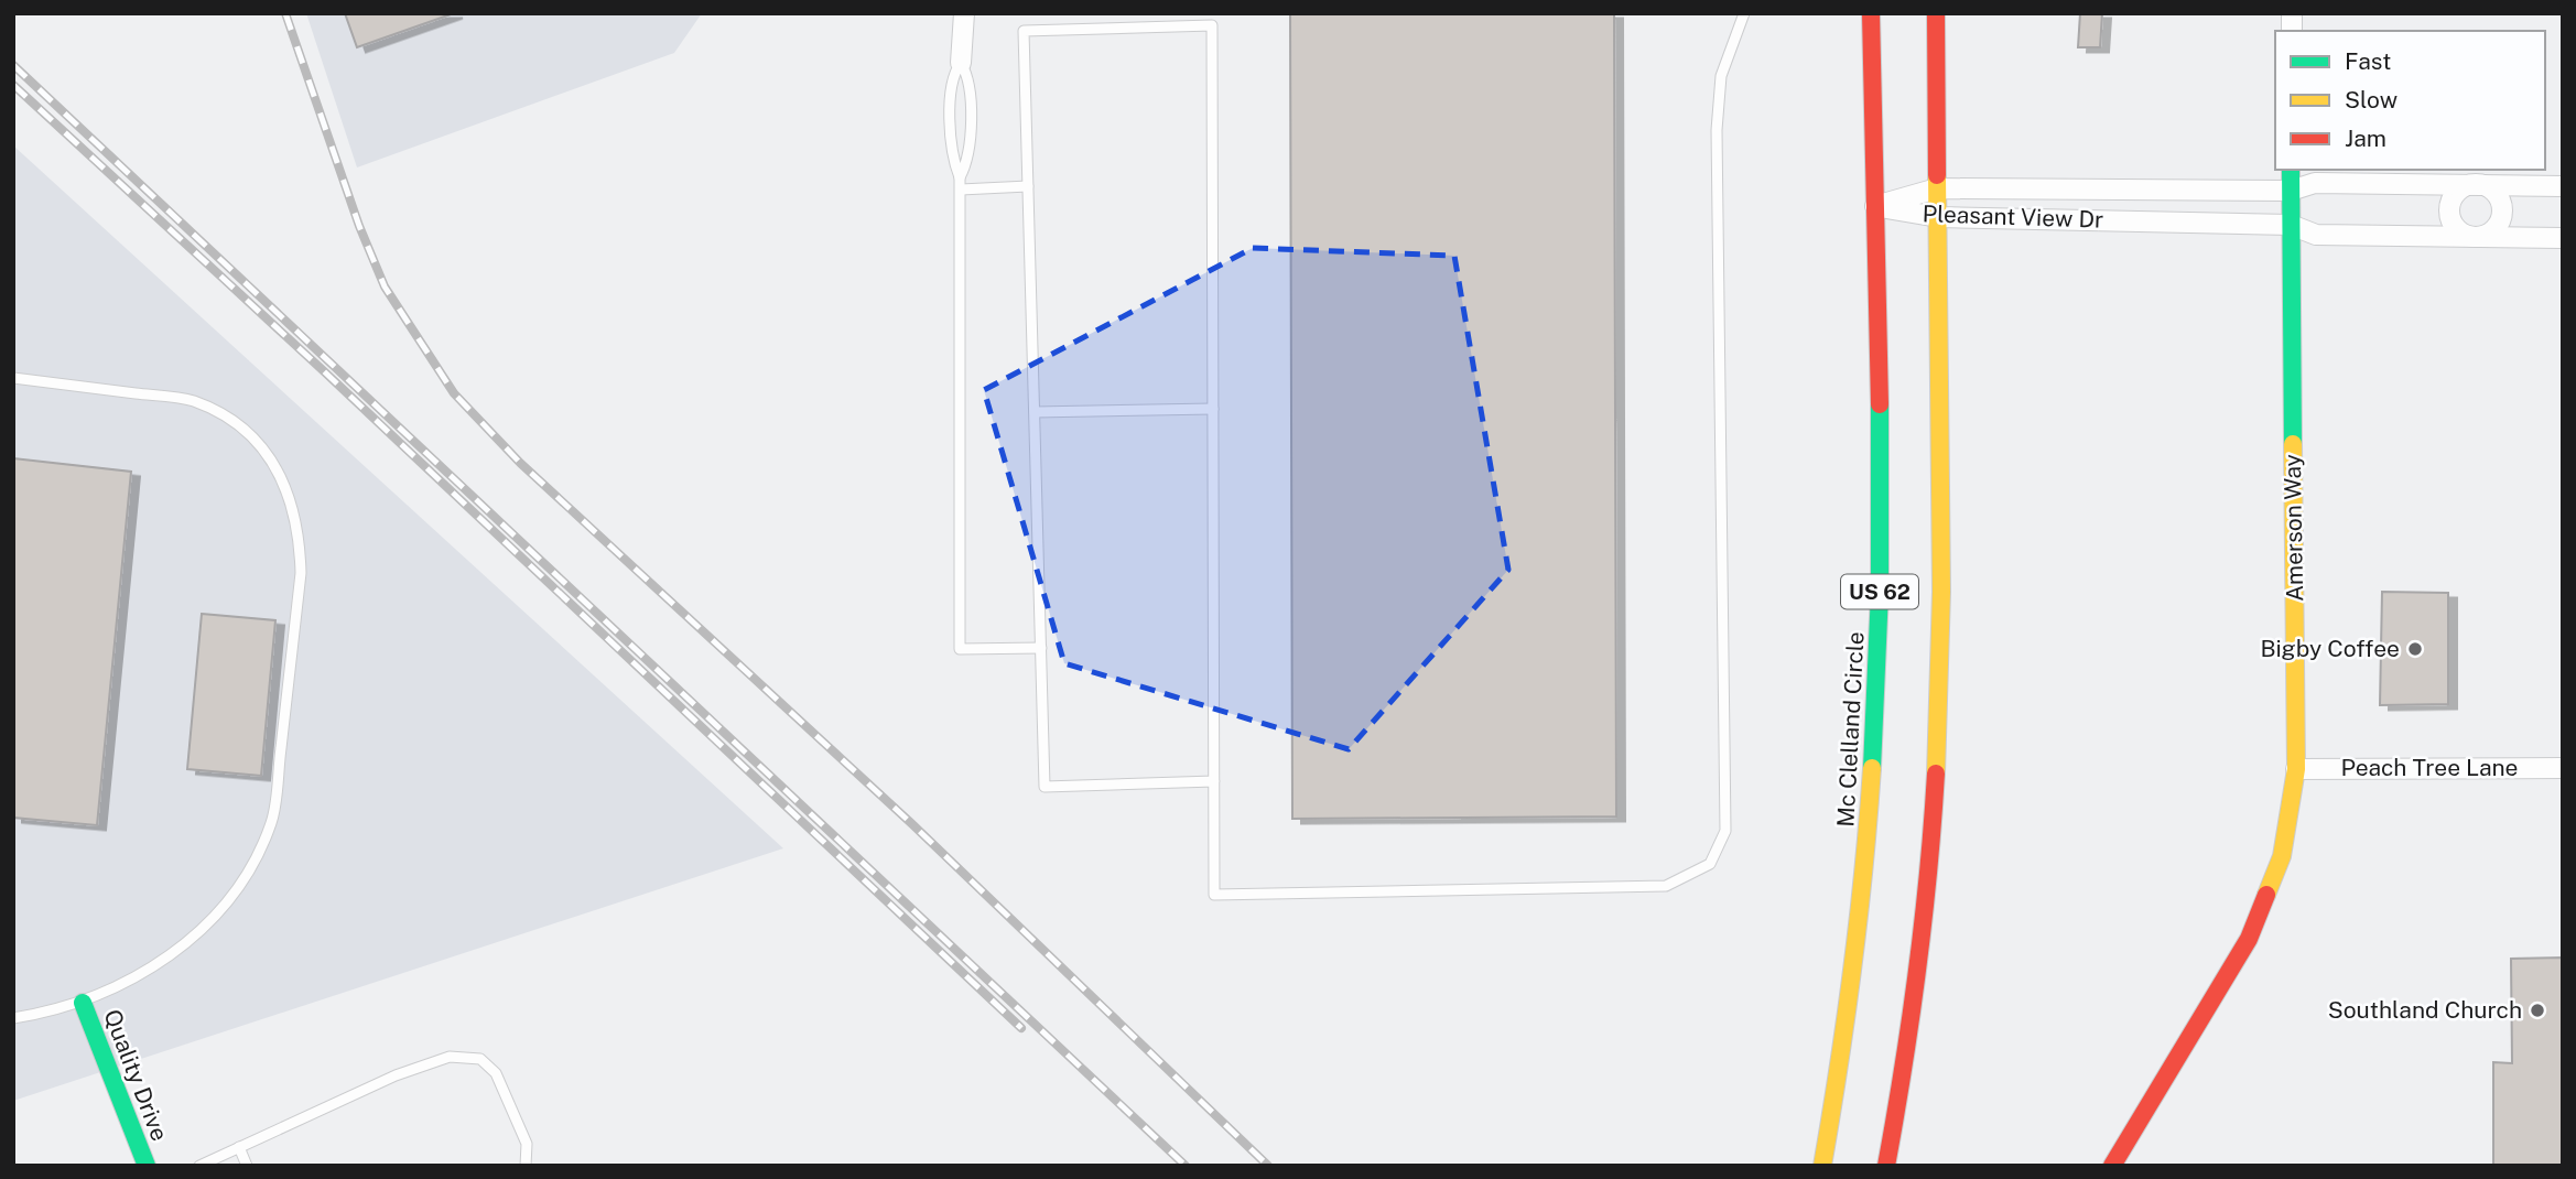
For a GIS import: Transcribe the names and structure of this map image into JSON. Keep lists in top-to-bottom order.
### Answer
{
  "streets": {
    "main road": [
      "Amerson Way",
      "US 62",
      "Mc Clelland Circle",
      "Quality Drive"
    ],
    "street": ["Pleasant View Dr", "Peach Tree Lane"]
  },
  "crossings": [
    ["Pleasant View Dr", "Amerson Way"],
    ["Pleasant View Dr", "US 62"],
    ["Pleasant View Dr", "Mc Clelland Circle"],
    ["Amerson Way", "Peach Tree Lane"]
  ],
  "places": ["Bigby Coffee", "Southland Church"],
  "legend": ["Fast", "Slow", "Jam"]
}
